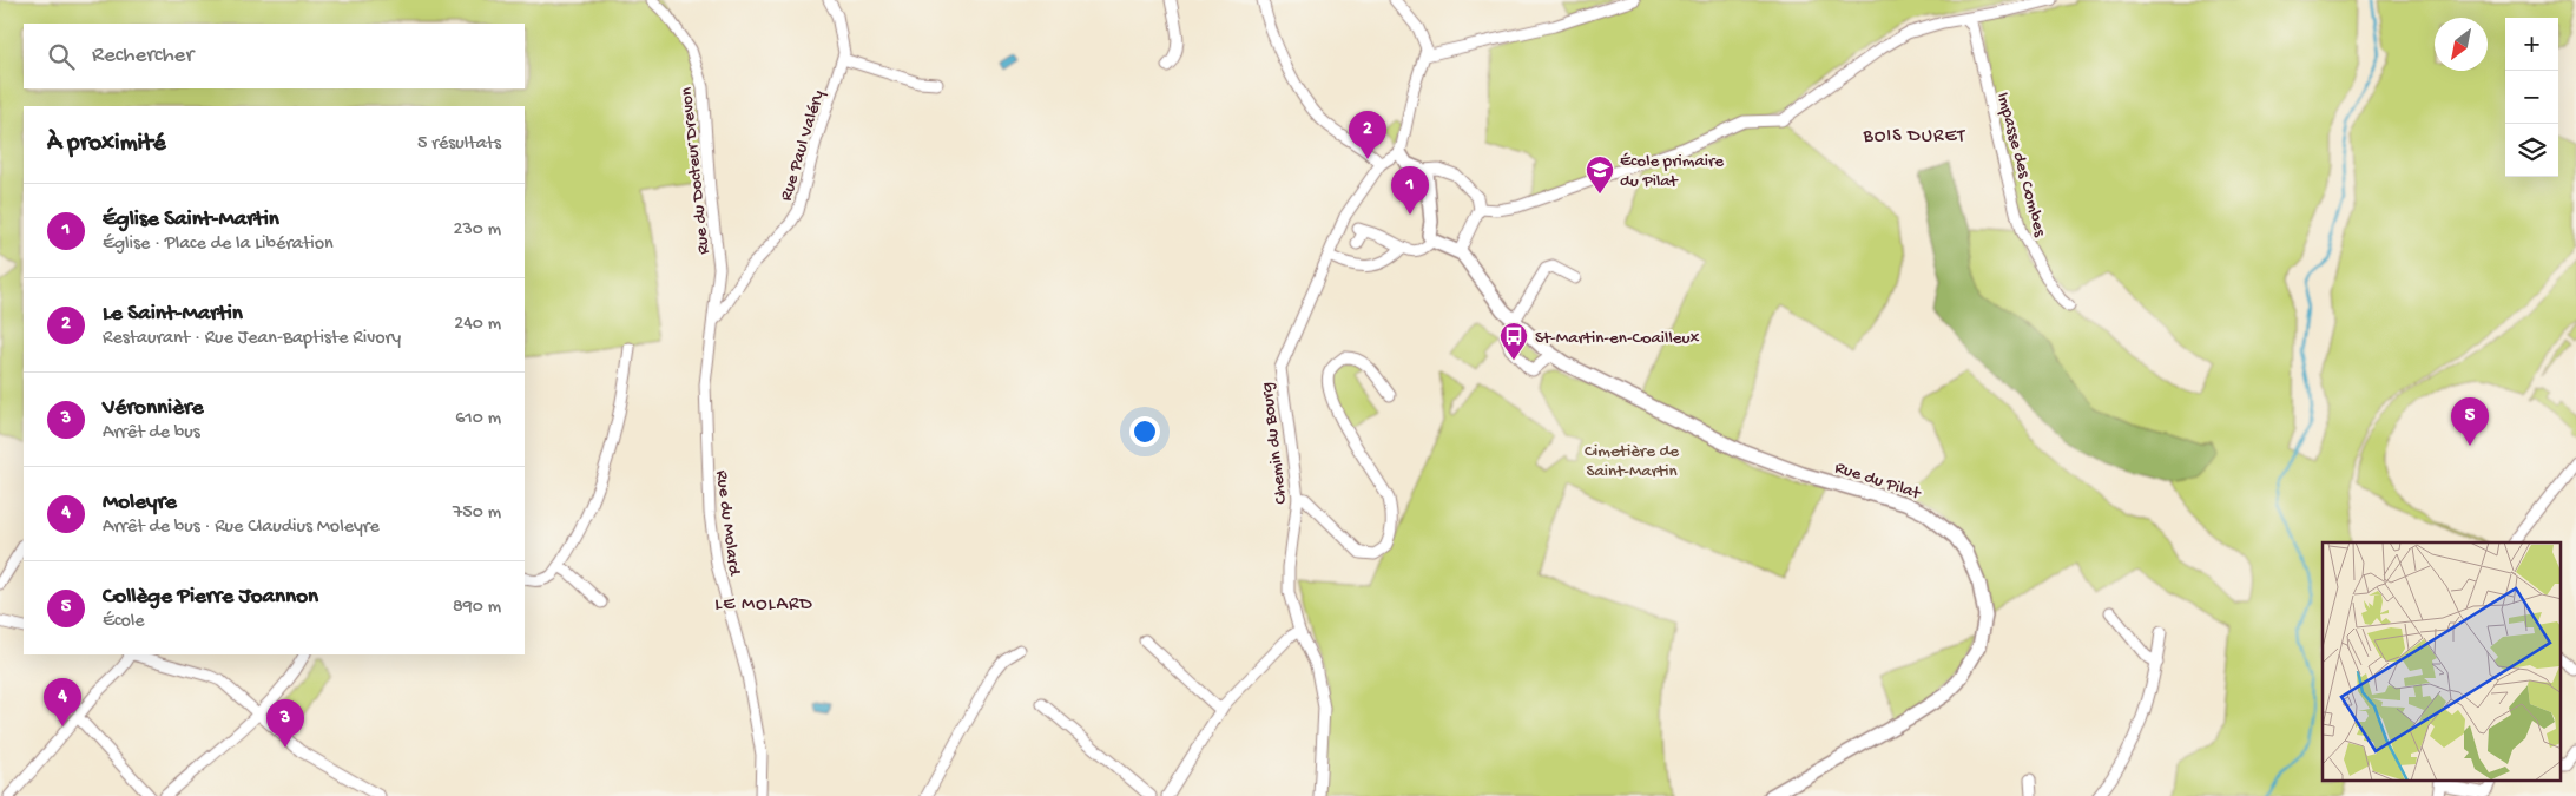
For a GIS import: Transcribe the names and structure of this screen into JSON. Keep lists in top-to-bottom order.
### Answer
{
  "streets": {
    "main road": ["Rue du Pilat"],
    "street": [
      "Rue Paul Valéry",
      "Impasse des Combes",
      "Rue du Docteur Drevon",
      "Chemin du Bourg",
      "Rue du Molard"
    ]
  },
  "crossings": [
    ["Rue Paul Valéry", "Rue du Docteur Drevon"],
    ["Rue Paul Valéry", "Rue du Molard"],
    ["Rue du Docteur Drevon", "Rue du Molard"]
  ],
  "districts": ["BOIS DURET", "LE MOLARD"],
  "parks": ["Cimetière de Saint-Martin"],
  "places": {
    "school or university": ["École primaire du Pilat"],
    "bus stop": ["St-Martin-en-Coailleux"]
  },
  "north": "bottom left",
  "page": {
    "map_buttons": ["+", "−"],
    "search": "Rechercher",
    "heading": ["À proximité", "5 résultats"],
    "pins": [
      "2",
      "1",
      "5",
      "4",
      "3"
    ],
    "list": [
      {
        "mark": "1",
        "name": "Église Saint-Martin",
        "note": "Église · Place de la Libération",
        "value": "230 m"
      },
      {
        "mark": "2",
        "name": "Le Saint-Martin",
        "note": "Restaurant · Rue Jean-Baptiste Rivory",
        "value": "240 m"
      },
      {
        "mark": "3",
        "name": "Véronnière",
        "note": "Arrêt de bus",
        "value": "610 m"
      },
      {
        "mark": "4",
        "name": "Moleyre",
        "note": "Arrêt de bus · Rue Claudius Moleyre",
        "value": "750 m"
      },
      {
        "mark": "5",
        "name": "Collège Pierre Joannon",
        "note": "École",
        "value": "890 m"
      }
    ]
  }
}
